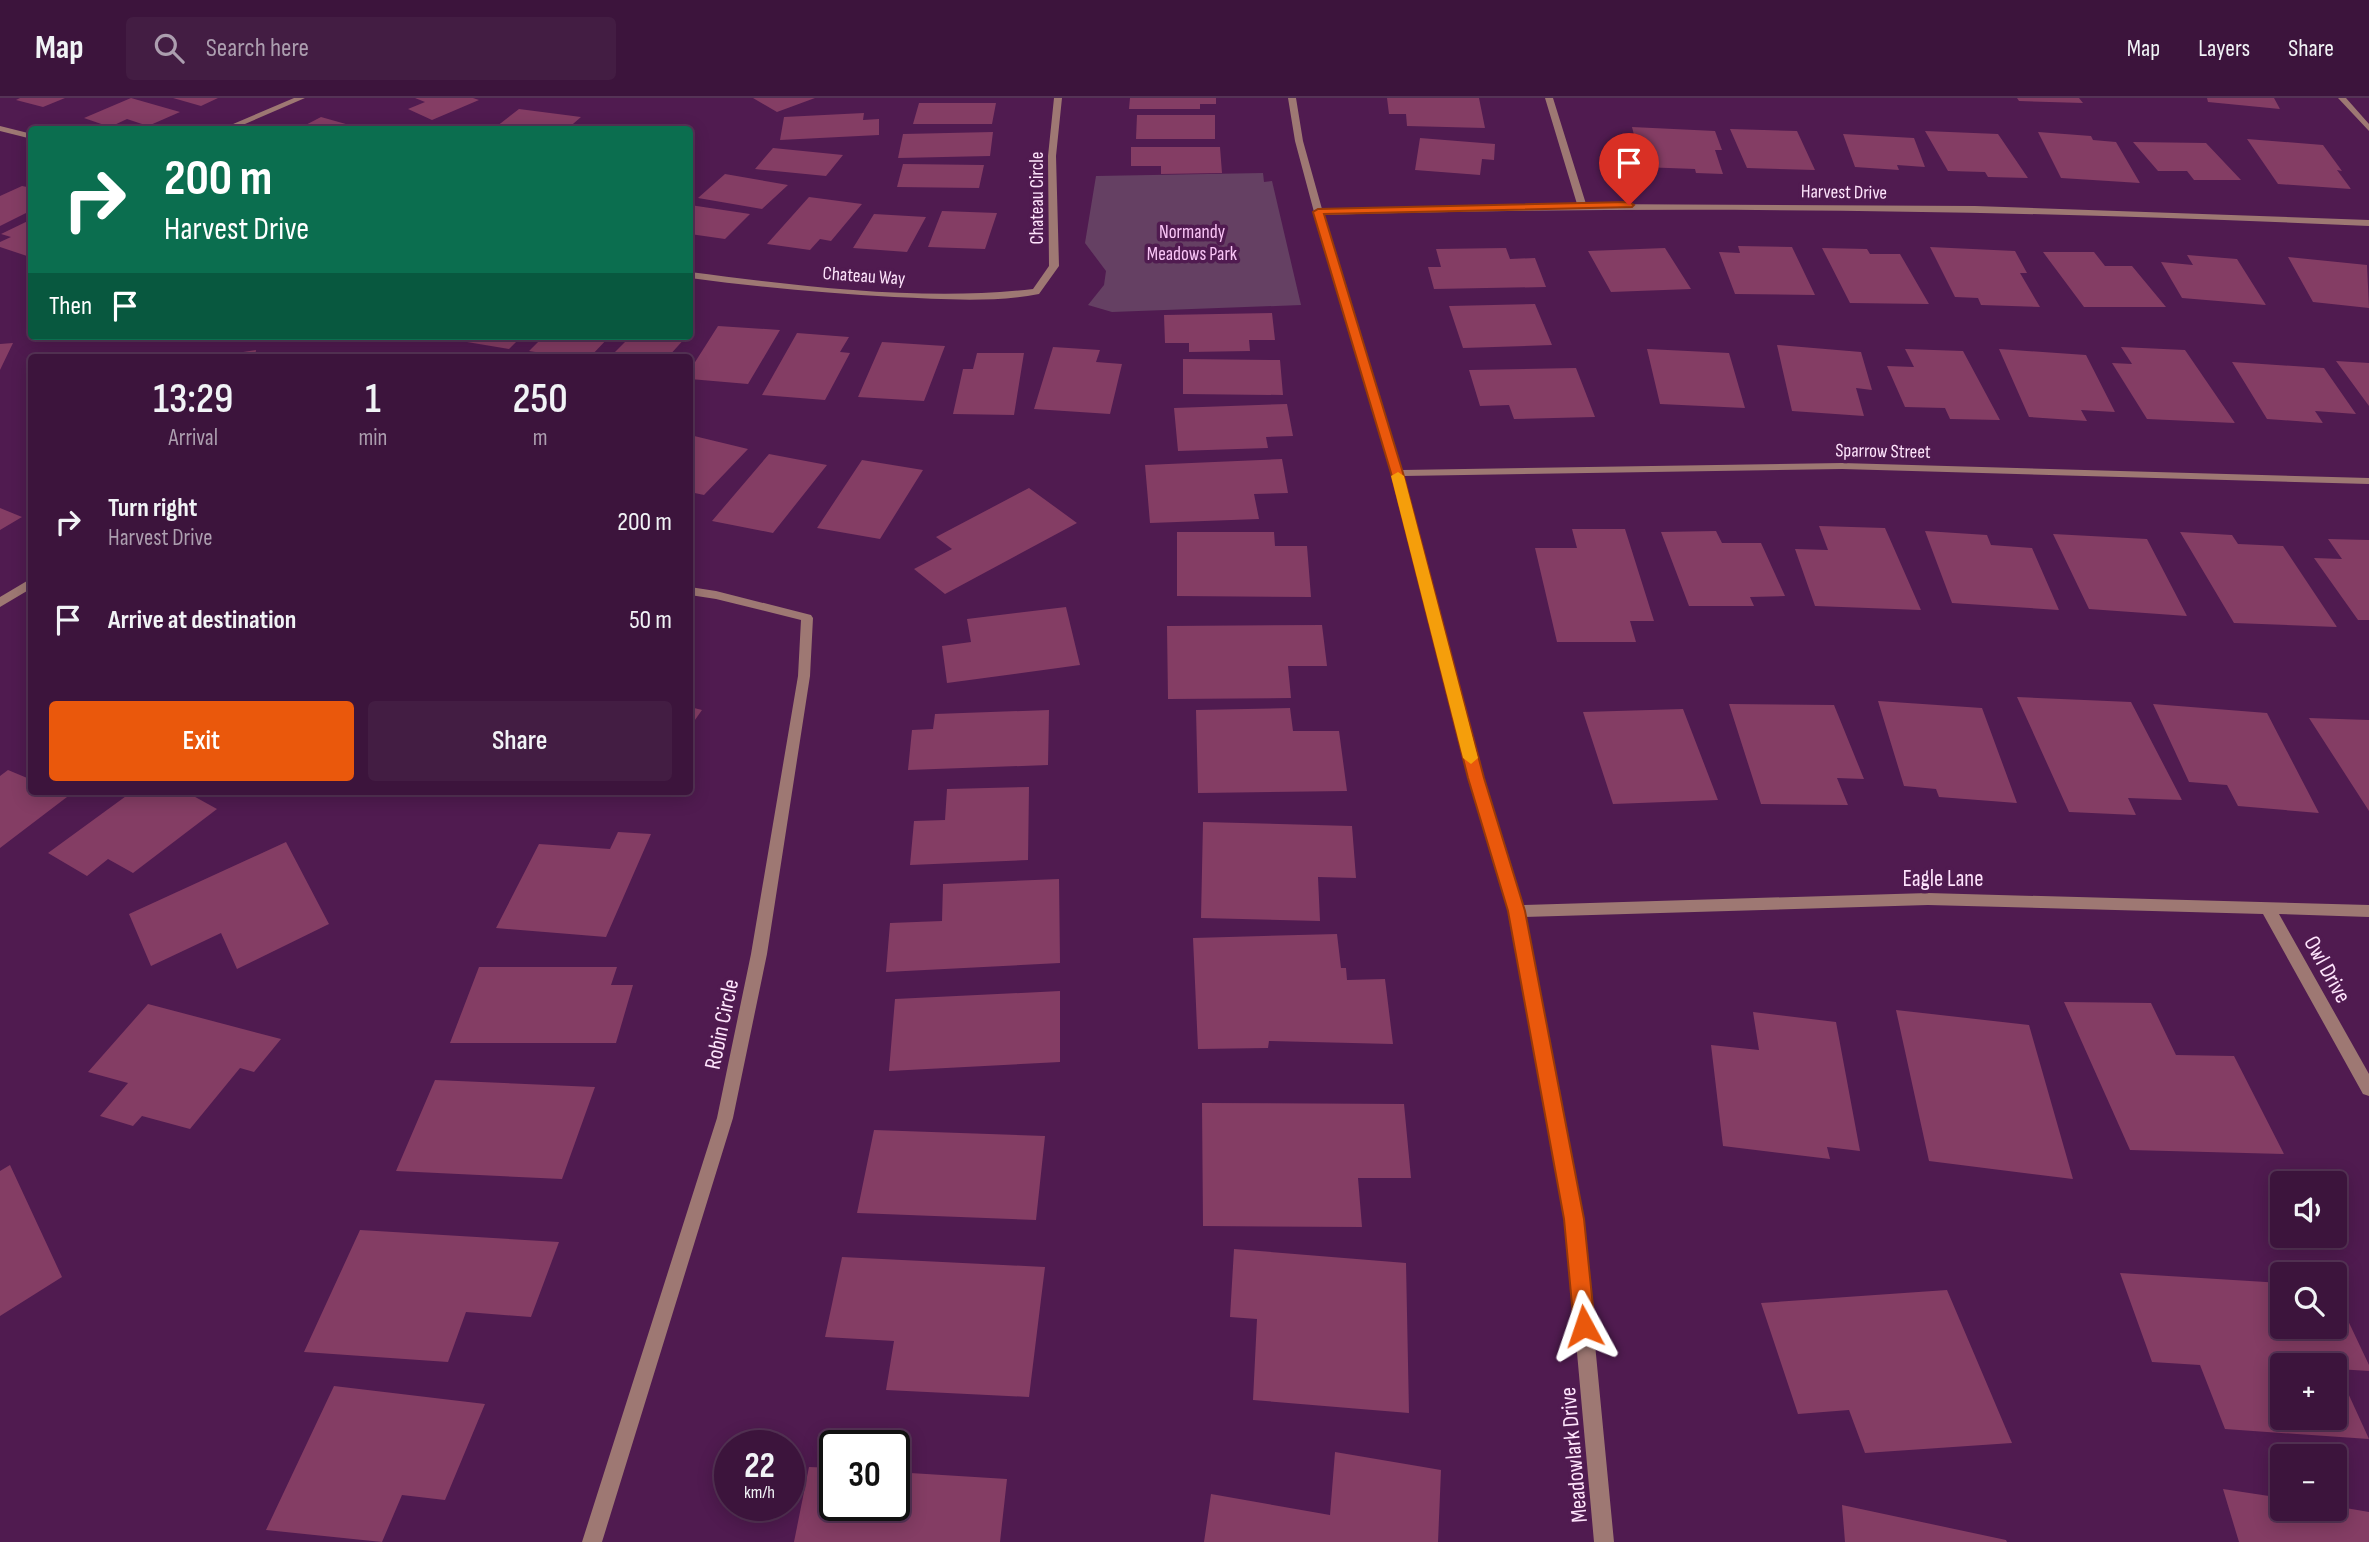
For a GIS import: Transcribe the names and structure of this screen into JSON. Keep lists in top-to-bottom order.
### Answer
{
  "streets": {
    "street": [
      "Harvest Drive",
      "Chateau Circle",
      "Chateau Way",
      "Sparrow Street",
      "Eagle Lane",
      "Owl Drive",
      "Robin Circle",
      "Meadowlark Drive"
    ]
  },
  "crossings": [
    ["Harvest Drive", "Meadowlark Drive"],
    ["Chateau Circle", "Chateau Way"],
    ["Sparrow Street", "Meadowlark Drive"],
    ["Eagle Lane", "Owl Drive"],
    ["Eagle Lane", "Meadowlark Drive"]
  ],
  "parks": ["Normandy Meadows Park"],
  "page": {
    "header": "Map",
    "search": "Search here",
    "nav": ["Map", "Layers", "Share"],
    "turn": ["200 m", "Harvest Drive"],
    "then": "Then",
    "eta": [
      "13:29",
      "Arrival",
      "1",
      "min",
      "250",
      "m"
    ],
    "list": [
      {
        "name": "Turn right",
        "note": "Harvest Drive",
        "value": "200 m"
      },
      {
        "name": "Arrive at destination",
        "value": "50 m"
      }
    ],
    "buttons": ["Exit", "Share"],
    "map_buttons": ["+", "−"],
    "speed": "22 km/h",
    "limit": "30"
  }
}
